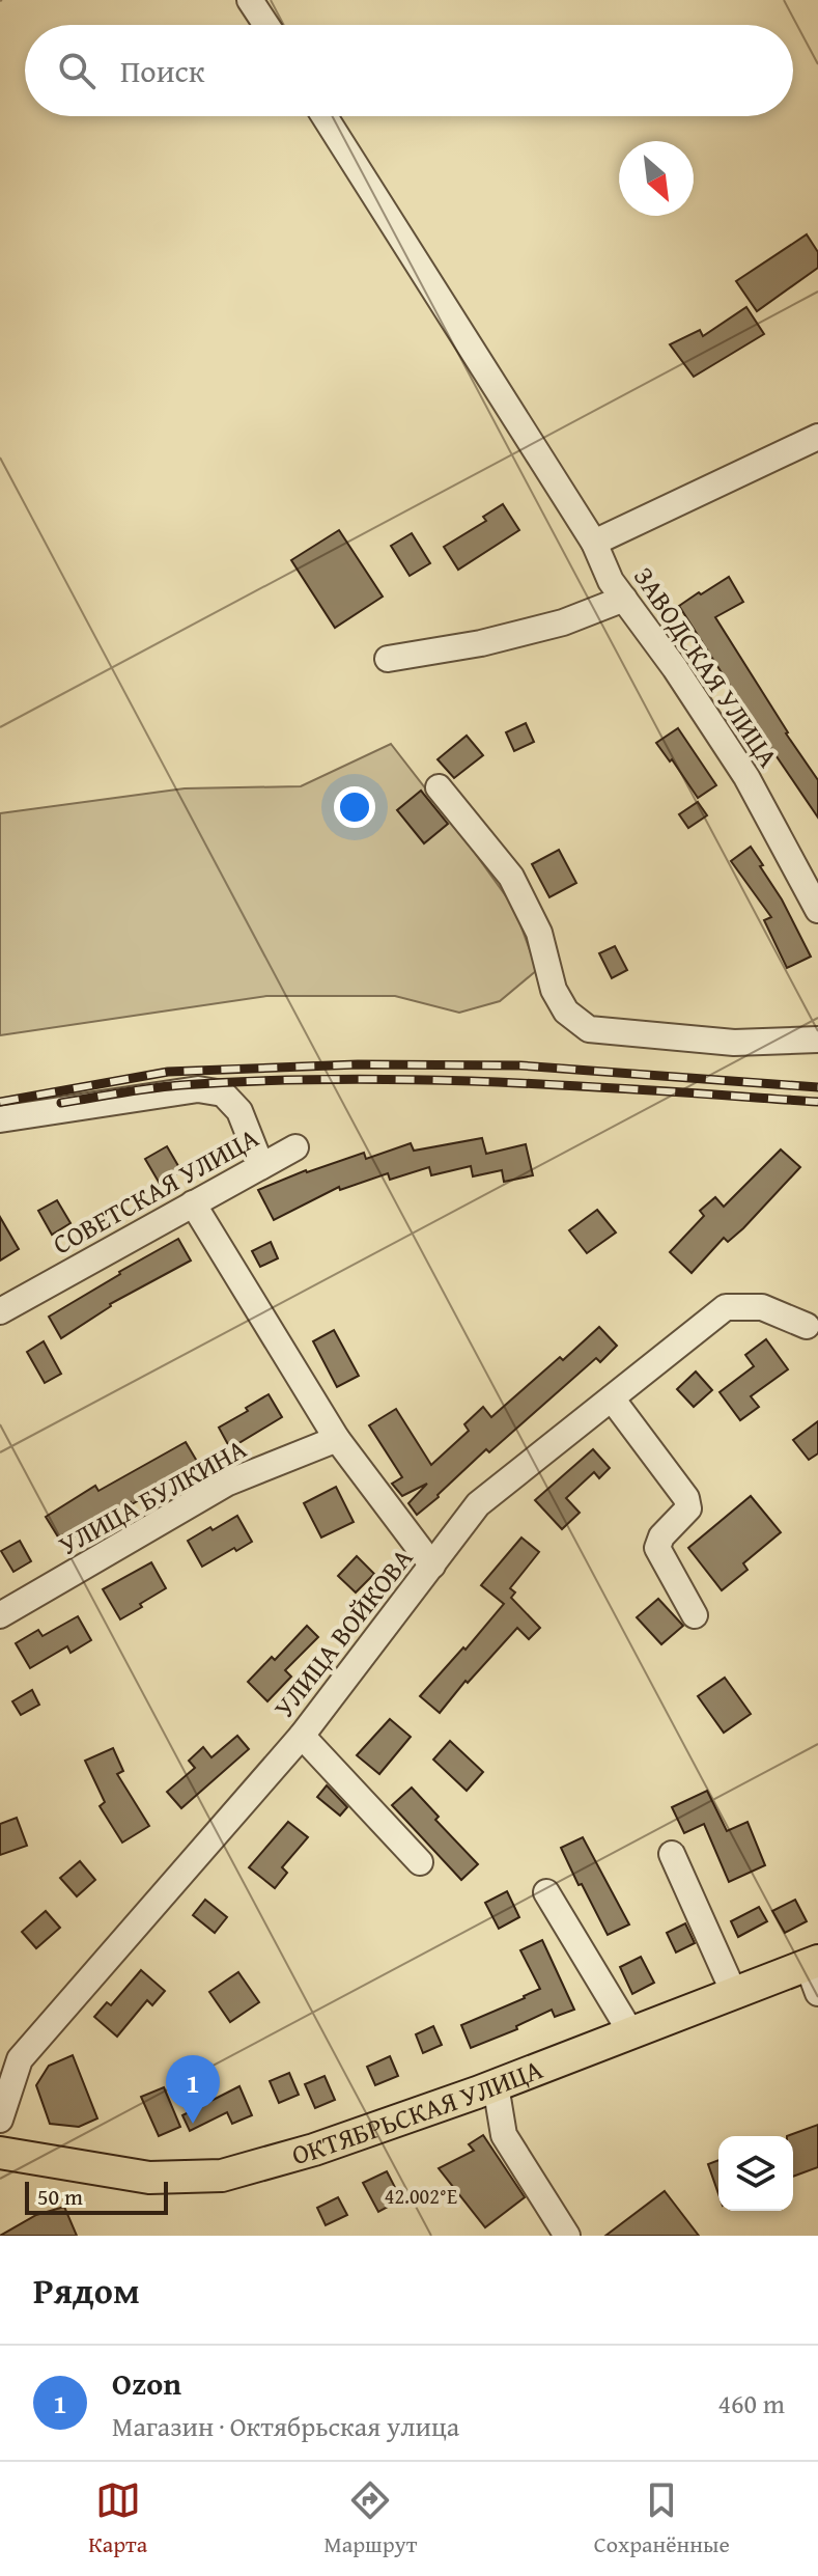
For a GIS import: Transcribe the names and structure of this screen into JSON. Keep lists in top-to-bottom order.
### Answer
{
  "streets": {
    "main road": ["ОКТЯБРЬСКАЯ УЛИЦА"],
    "street": [
      "ЗАВОДСКАЯ УЛИЦА",
      "СОВЕТСКАЯ УЛИЦА",
      "УЛИЦА БУЛКИНА",
      "УЛИЦА ВОЙКОВА"
    ]
  },
  "scale_bar": "50 m",
  "north": "bottom right",
  "page": {
    "search": "Поиск",
    "pins": "1",
    "scale": "50 m",
    "heading": "Рядом",
    "list": [
      {
        "mark": "1",
        "name": "Ozon",
        "note": "Магазин · Октябрьская улица",
        "value": "460 m"
      }
    ],
    "nav": ["Карта", "Маршрут", "Сохранённые"]
  },
  "coordinates": ["42.002°E"]
}
